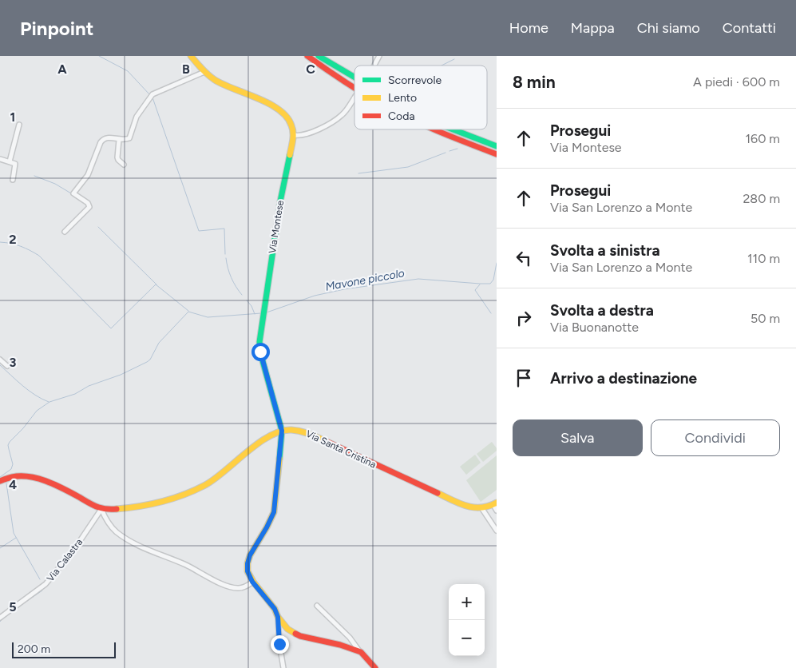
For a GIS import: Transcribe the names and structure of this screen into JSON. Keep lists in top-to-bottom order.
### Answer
{
  "streets": {
    "main road": ["Via Montese", "Via Santa Cristina"],
    "street": ["Via Calastra"]
  },
  "crossings": [
    ["Via Montese", "Via Santa Cristina"]
  ],
  "water": ["Mavone piccolo"],
  "legend": ["Scorrevole", "Lento", "Coda"],
  "scale_bar": "200 m",
  "page": {
    "header": "Pinpoint",
    "nav": [
      "Home",
      "Mappa",
      "Chi siamo",
      "Contatti"
    ],
    "heading": ["8 min", "A piedi · 600 m"],
    "list": [
      ["Prosegui", "Via Montese", "160 m"],
      ["Prosegui", "Via San Lorenzo a Monte", "280 m"],
      ["Svolta a sinistra", "Via San Lorenzo a Monte", "110 m"],
      ["Svolta a destra", "Via Buonanotte", "50 m"],
      "Arrivo a destinazione"
    ],
    "buttons": ["Salva", "Condividi"],
    "map_buttons": ["+", "−"],
    "scale": "200 m"
  },
  "grid": {
    "columns": ["A", "B", "C"],
    "rows": [
      "1",
      "2",
      "3",
      "4",
      "5"
    ]
  }
}
